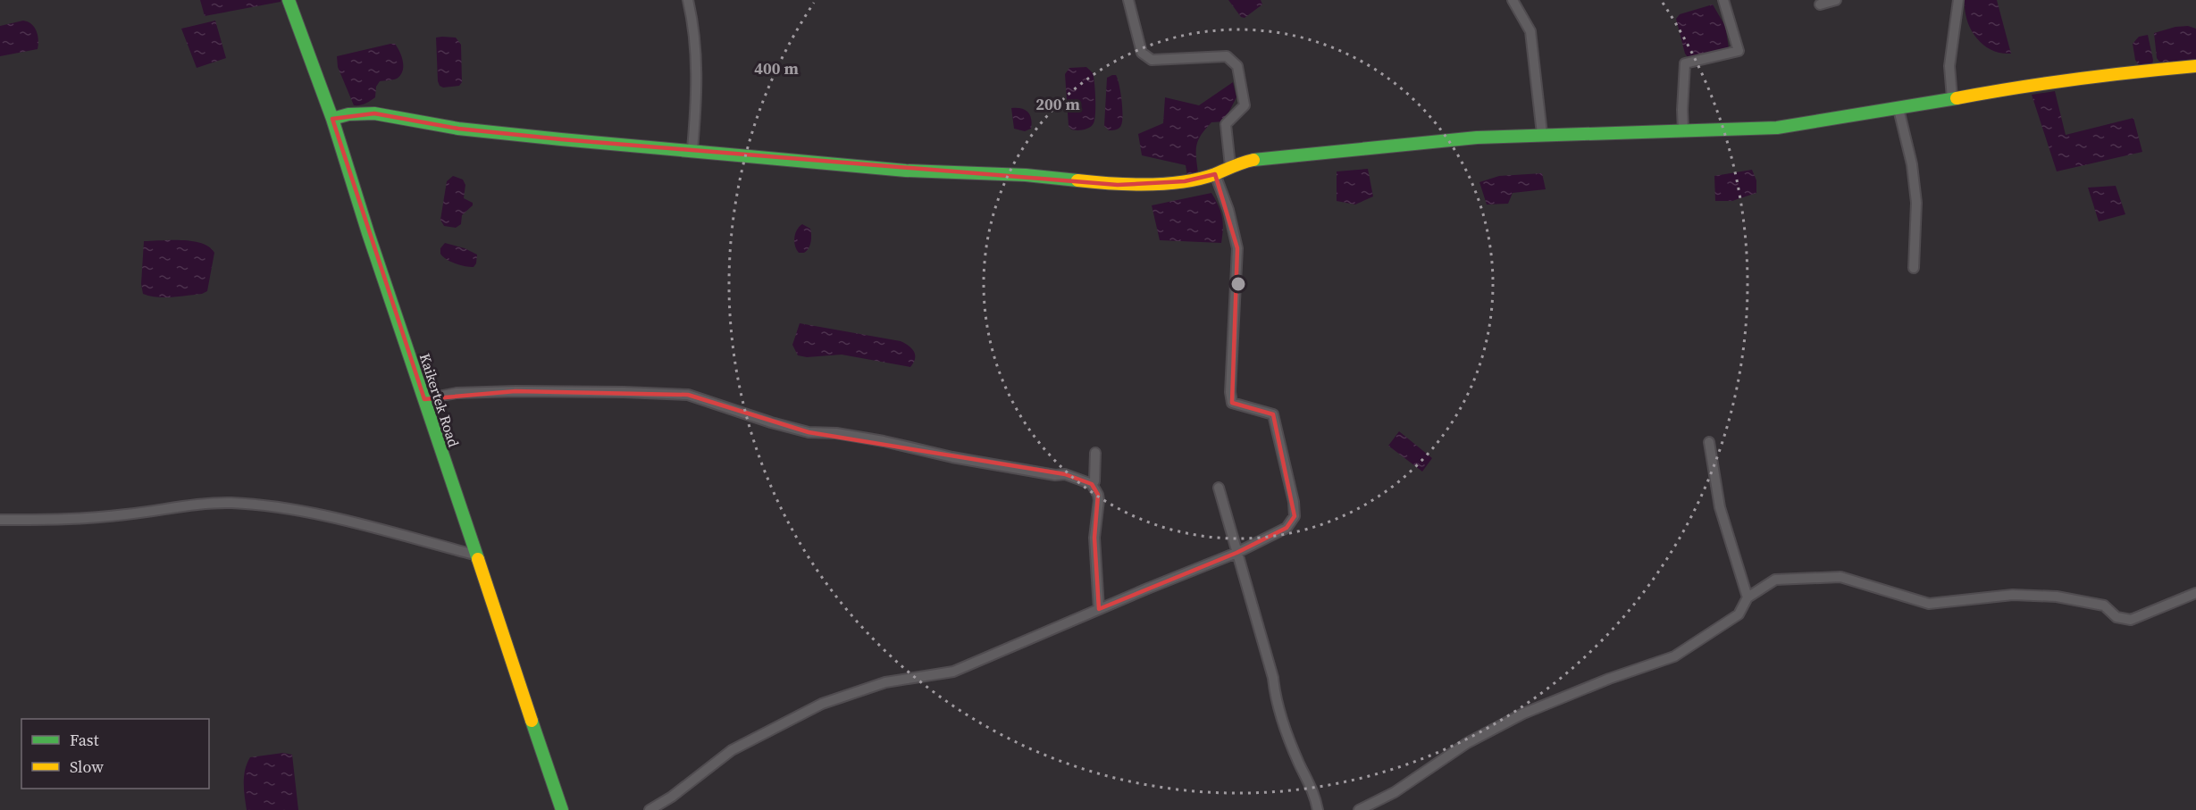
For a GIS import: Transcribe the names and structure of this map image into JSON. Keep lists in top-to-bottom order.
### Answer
{
  "streets": {
    "main road": ["Kaikertek Road"]
  },
  "legend": ["Fast", "Slow"],
  "rings": ["400 m", "200 m"]
}
